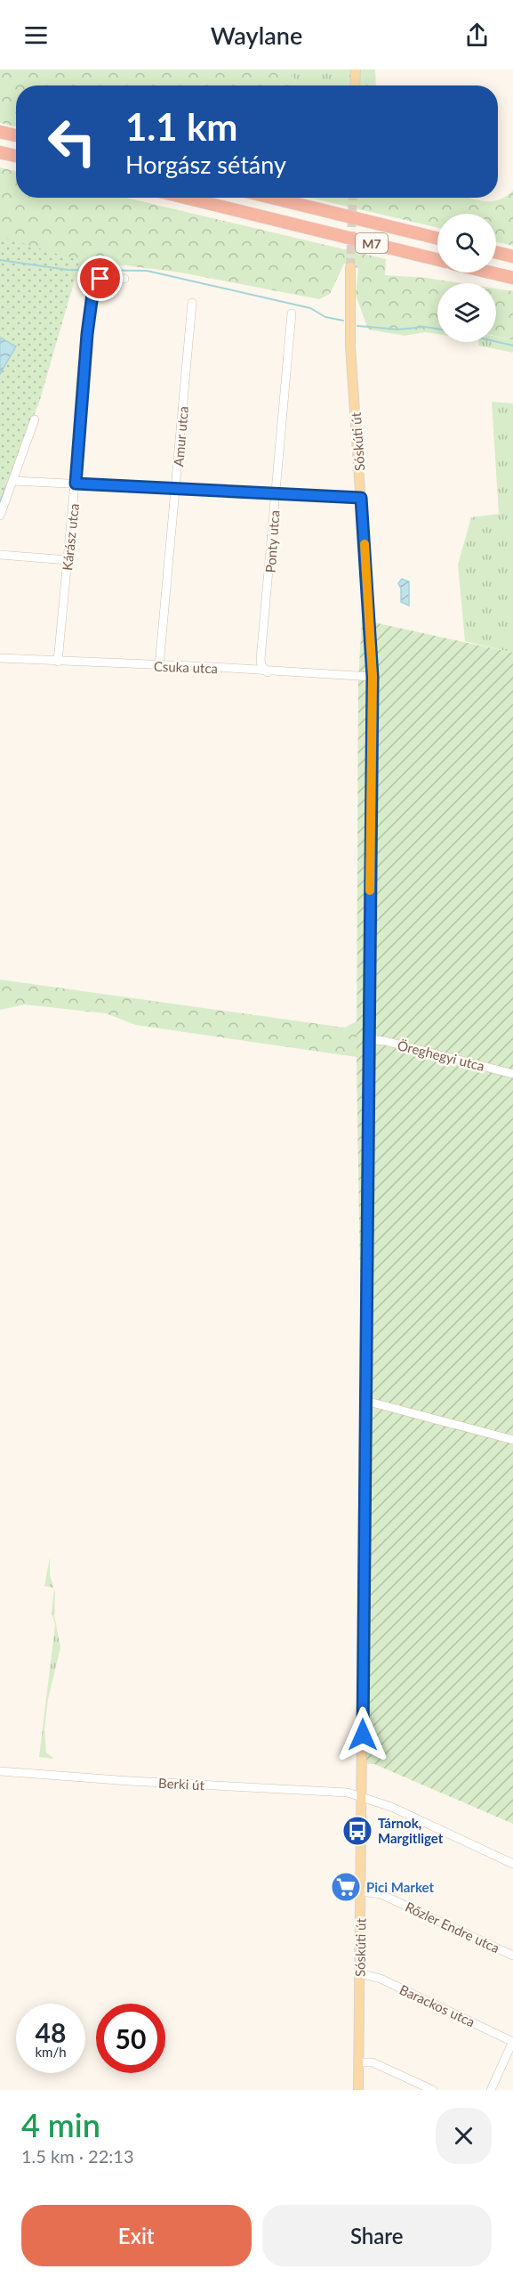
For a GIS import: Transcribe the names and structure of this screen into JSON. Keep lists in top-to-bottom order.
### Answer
{
  "streets": {
    "highway": ["M7"],
    "main road": ["Sóskúti út"],
    "street": [
      "Amur utca",
      "Kárász utca",
      "Ponty utca",
      "Csuka utca",
      "Öreghegyi utca",
      "Berki út",
      "Rőzler Endre utca",
      "Barackos utca"
    ]
  },
  "crossings": [
    ["Amur utca", "Csuka utca"],
    ["Sóskúti út", "Csuka utca"],
    ["Sóskúti út", "Öreghegyi utca"],
    ["Sóskúti út", "Berki út"],
    ["Sóskúti út", "Rőzler Endre utca"],
    ["Sóskúti út", "Barackos utca"],
    ["Kárász utca", "Csuka utca"],
    ["Ponty utca", "Csuka utca"]
  ],
  "places": {
    "bus stop": ["Tárnok, Margitliget"],
    "supermarket": ["Pici Market"]
  },
  "page": {
    "header": "Waylane",
    "turn": ["1.1 km", "Horgász sétány"],
    "speed": "48 km/h",
    "limit": "50",
    "heading": ["4 min", "1.5 km · 22:13"],
    "buttons": ["Exit", "Share"]
  }
}
